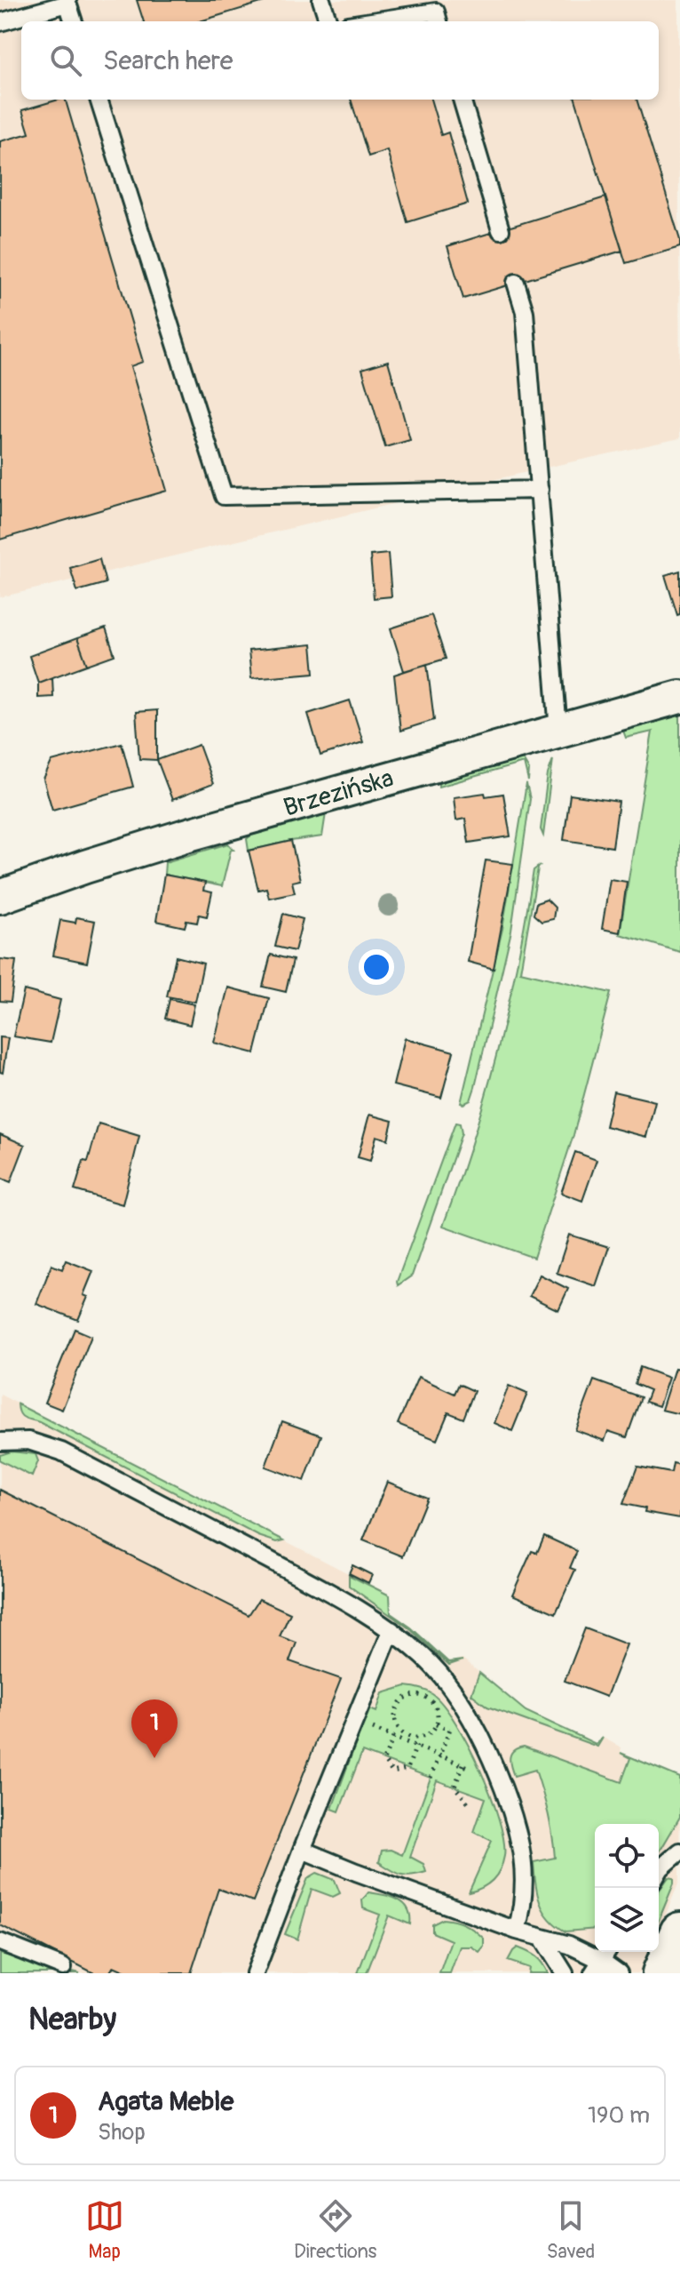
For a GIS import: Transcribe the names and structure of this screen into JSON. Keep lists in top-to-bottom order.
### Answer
{
  "streets": {
    "street": ["Brzezińska"]
  },
  "page": {
    "search": "Search here",
    "pins": "1",
    "heading": "Nearby",
    "list": [
      {
        "mark": "1",
        "name": "Agata Meble",
        "note": "Shop",
        "value": "190 m"
      }
    ],
    "nav": ["Map", "Directions", "Saved"]
  }
}
